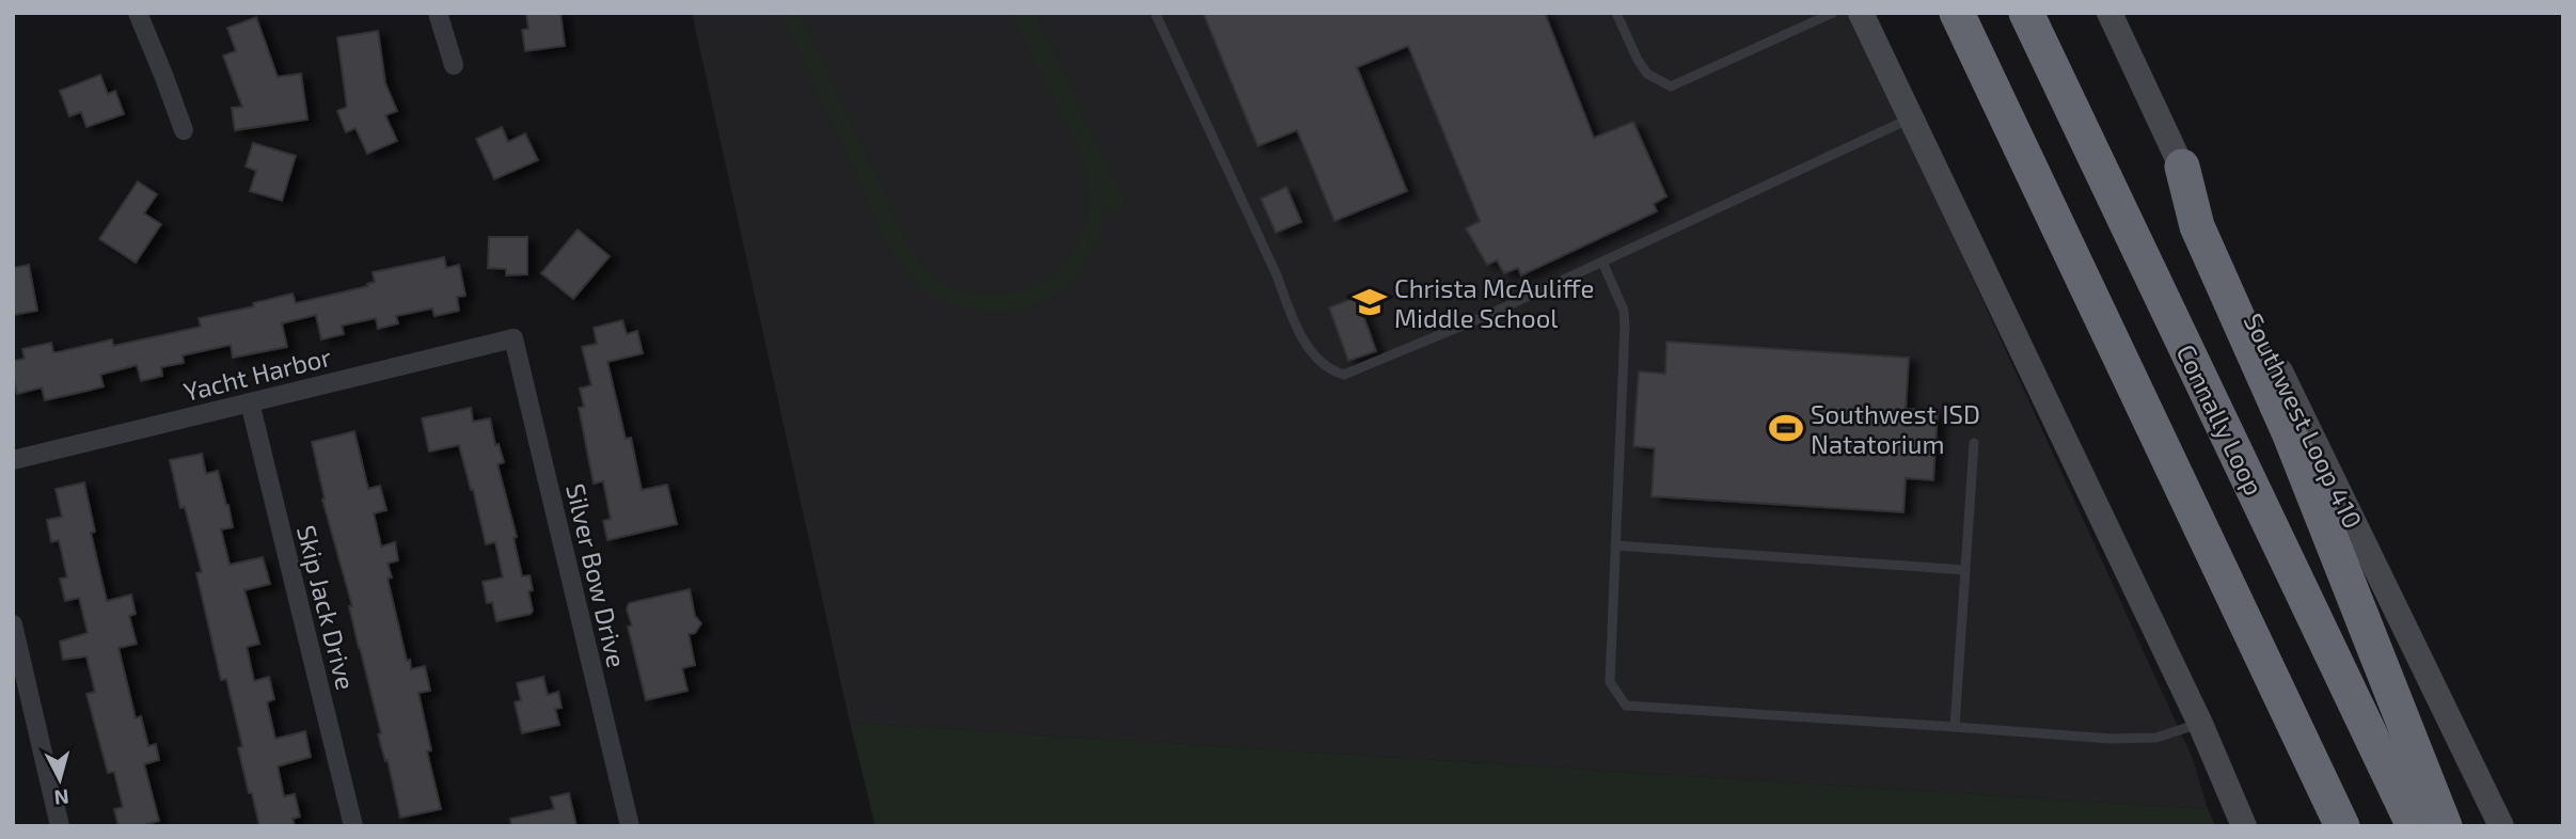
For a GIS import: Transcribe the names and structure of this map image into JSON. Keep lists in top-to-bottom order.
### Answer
{
  "streets": {
    "highway": ["Connally Loop"],
    "main road": ["Southwest Loop 410"],
    "street": ["Yacht Harbor", "Silver Bow Drive", "Skip Jack Drive"]
  },
  "crossings": [
    ["Yacht Harbor", "Silver Bow Drive"],
    ["Yacht Harbor", "Skip Jack Drive"]
  ],
  "places": {
    "school or university": ["Christa McAuliffe Middle School"],
    "sports": ["Southwest ISD Natatorium"]
  },
  "north": "bottom"
}
